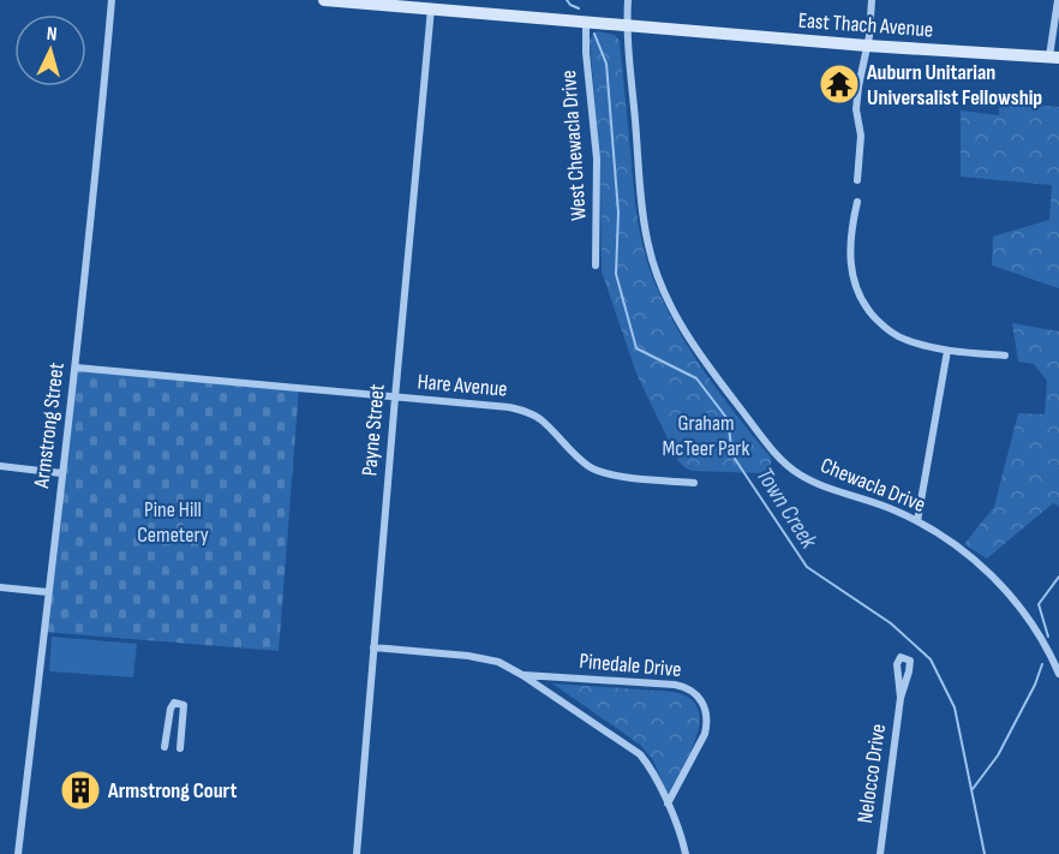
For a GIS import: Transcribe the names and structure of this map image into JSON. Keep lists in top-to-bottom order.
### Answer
{
  "streets": {
    "street": [
      "East Thach Avenue",
      "West Chewacla Drive",
      "Hare Avenue",
      "Armstrong Street",
      "Payne Street",
      "Chewacla Drive",
      "Pinedale Drive",
      "Nelocco Drive"
    ]
  },
  "crossings": [
    ["East Thach Avenue", "West Chewacla Drive"],
    ["East Thach Avenue", "Payne Street"],
    ["East Thach Avenue", "Chewacla Drive"],
    ["Hare Avenue", "Armstrong Street"],
    ["Hare Avenue", "Payne Street"],
    ["Payne Street", "Pinedale Drive"]
  ],
  "water": ["Town Creek"],
  "parks": ["Graham McTeer Park", "Pine Hill Cemetery"],
  "places": {
    "temple": ["Auburn Unitarian Universalist Fellowship"],
    "building": ["Armstrong Court"]
  },
  "north": "top"
}
